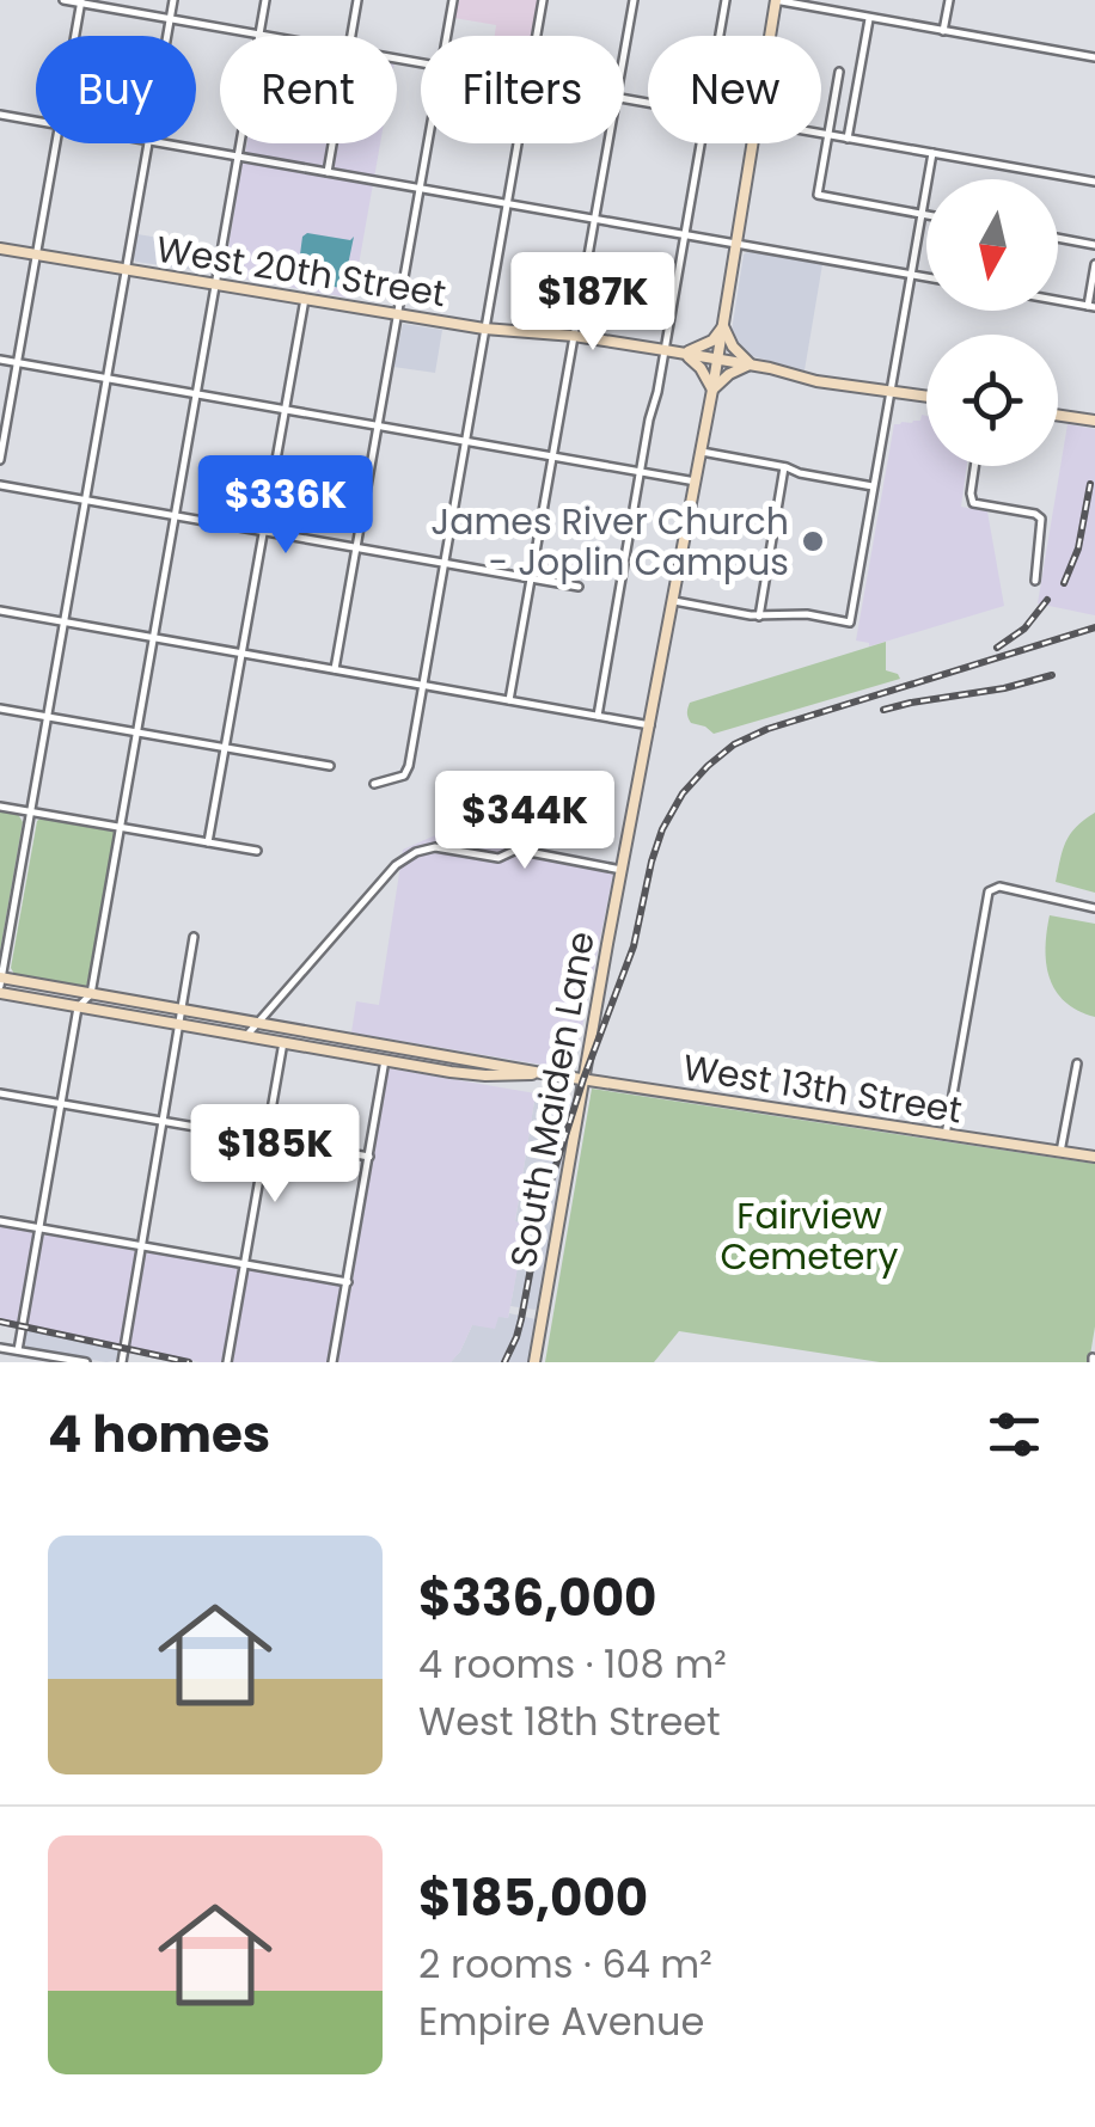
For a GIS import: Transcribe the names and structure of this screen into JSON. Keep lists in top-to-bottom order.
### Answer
{
  "streets": {
    "main road": ["West 20th Street", "West 13th Street", "South Maiden Lane"]
  },
  "crossings": [
    ["West 20th Street", "South Maiden Lane"],
    ["West 13th Street", "South Maiden Lane"]
  ],
  "parks": ["Fairview Cemetery"],
  "places": ["James River Church - Joplin Campus"],
  "north": "bottom",
  "page": {
    "chip": [
      "Buy",
      "Rent",
      "Filters",
      "New"
    ],
    "price": [
      "$187K",
      "$336K",
      "$344K",
      "$185K"
    ],
    "heading": "4 homes",
    "list": [
      {
        "name": "$336,000",
        "note": "4 rooms · 108 m² · West 18th Street"
      },
      {
        "name": "$185,000",
        "note": "2 rooms · 64 m² · Empire Avenue"
      }
    ]
  }
}
